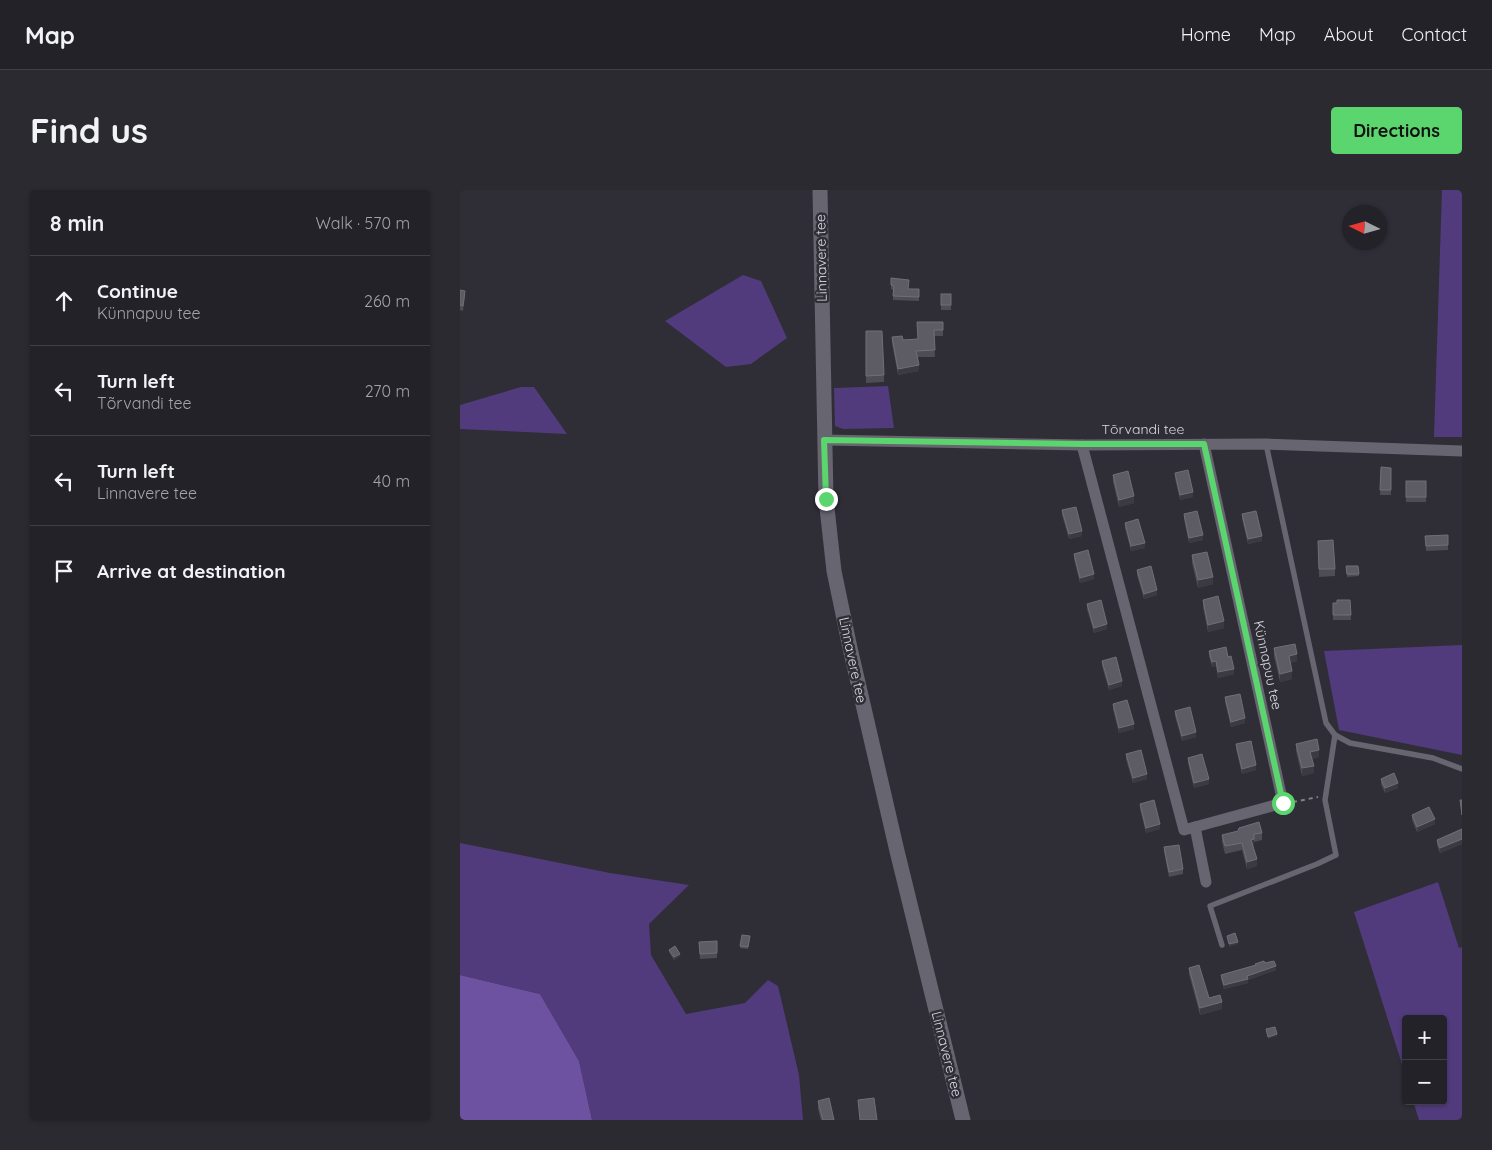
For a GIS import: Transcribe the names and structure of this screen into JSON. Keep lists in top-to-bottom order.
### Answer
{
  "streets": {
    "street": ["Linnavere tee", "Tõrvandi tee", "Künnapuu tee"]
  },
  "crossings": [
    ["Linnavere tee", "Tõrvandi tee"],
    ["Tõrvandi tee", "Künnapuu tee"]
  ],
  "north": "left",
  "page": {
    "header": "Map",
    "nav": [
      "Home",
      "Map",
      "About",
      "Contact"
    ],
    "buttons": "Directions",
    "title": "Find us",
    "heading": ["8 min", "Walk · 570 m"],
    "list": [
      ["Continue", "Künnapuu tee", "260 m"],
      ["Turn left", "Tõrvandi tee", "270 m"],
      ["Turn left", "Linnavere tee", "40 m"],
      "Arrive at destination"
    ],
    "map_buttons": ["+", "−"]
  }
}
